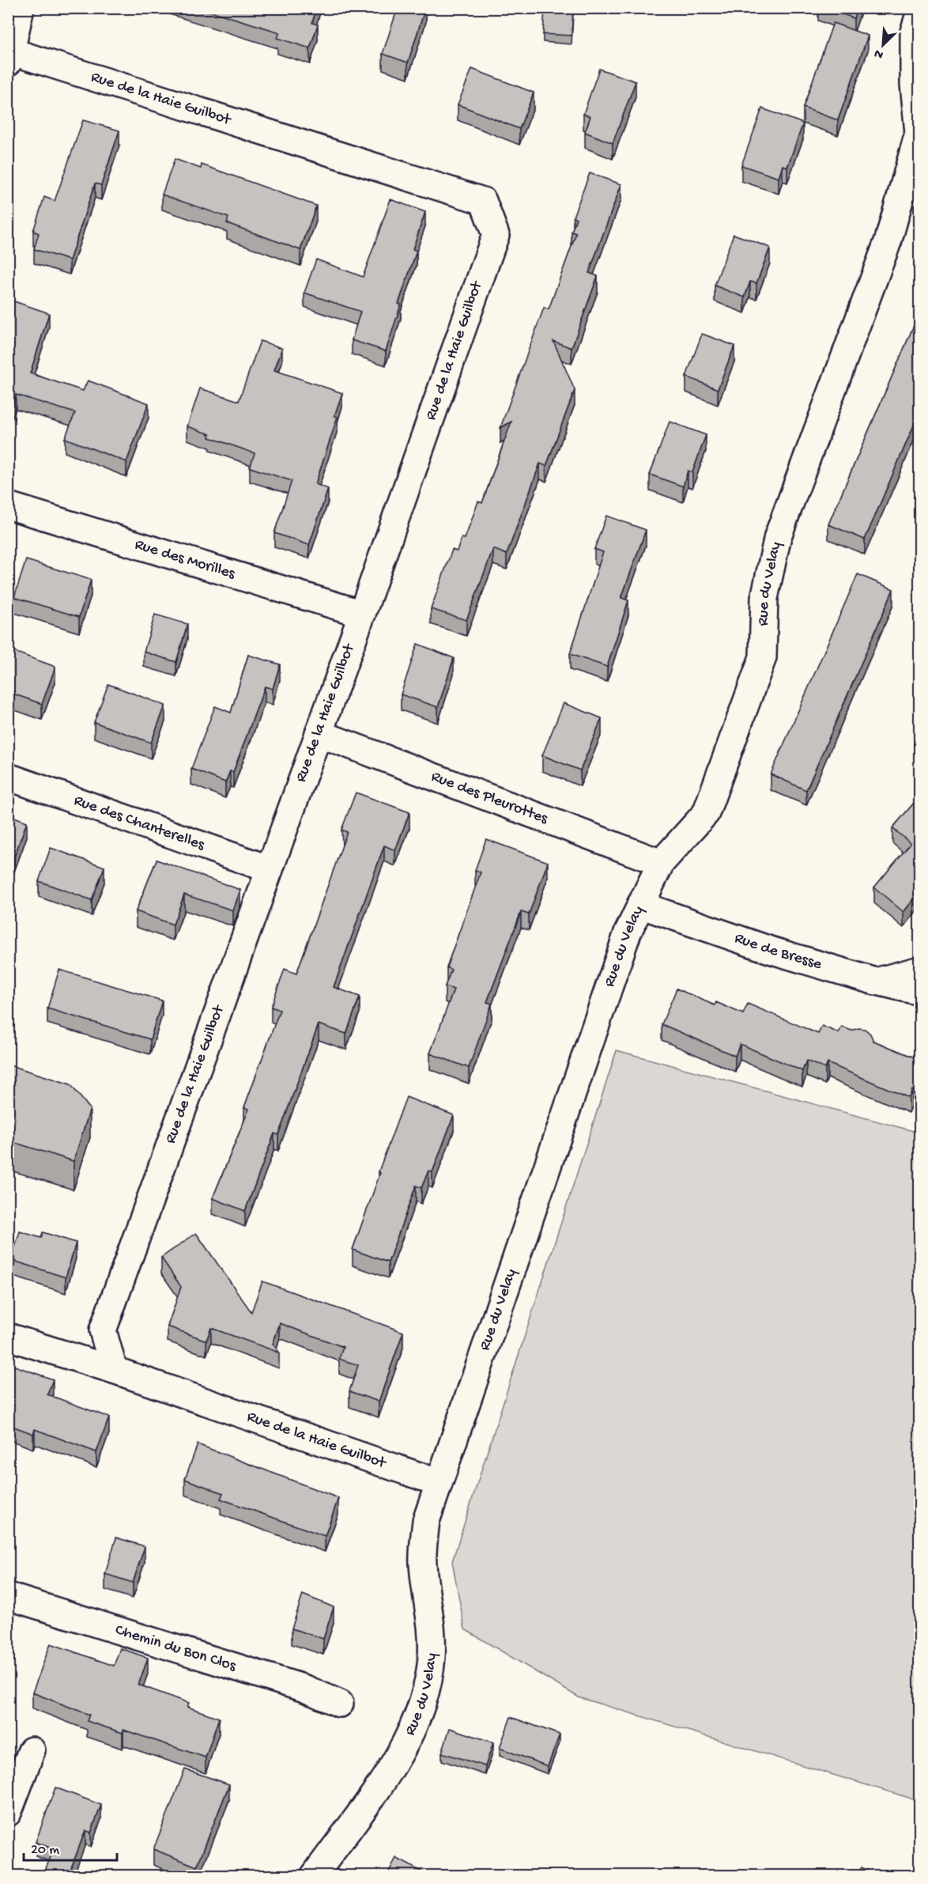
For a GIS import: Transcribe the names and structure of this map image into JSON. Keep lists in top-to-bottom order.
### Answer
{
  "streets": {
    "street": [
      "Rue de la Haie Guilbot",
      "Rue des Morilles",
      "Rue du Velay",
      "Rue des Pleurottes",
      "Rue des Chanterelles",
      "Rue de Bresse",
      "Chemin du Bon Clos"
    ]
  },
  "crossings": [
    ["Rue de la Haie Guilbot", "Rue des Morilles"],
    ["Rue de la Haie Guilbot", "Rue du Velay"],
    ["Rue de la Haie Guilbot", "Rue des Pleurottes"],
    ["Rue de la Haie Guilbot", "Rue des Chanterelles"],
    ["Rue du Velay", "Rue des Pleurottes"],
    ["Rue du Velay", "Rue de Bresse"]
  ],
  "scale_bar": "20 m",
  "north": "bottom left"
}
